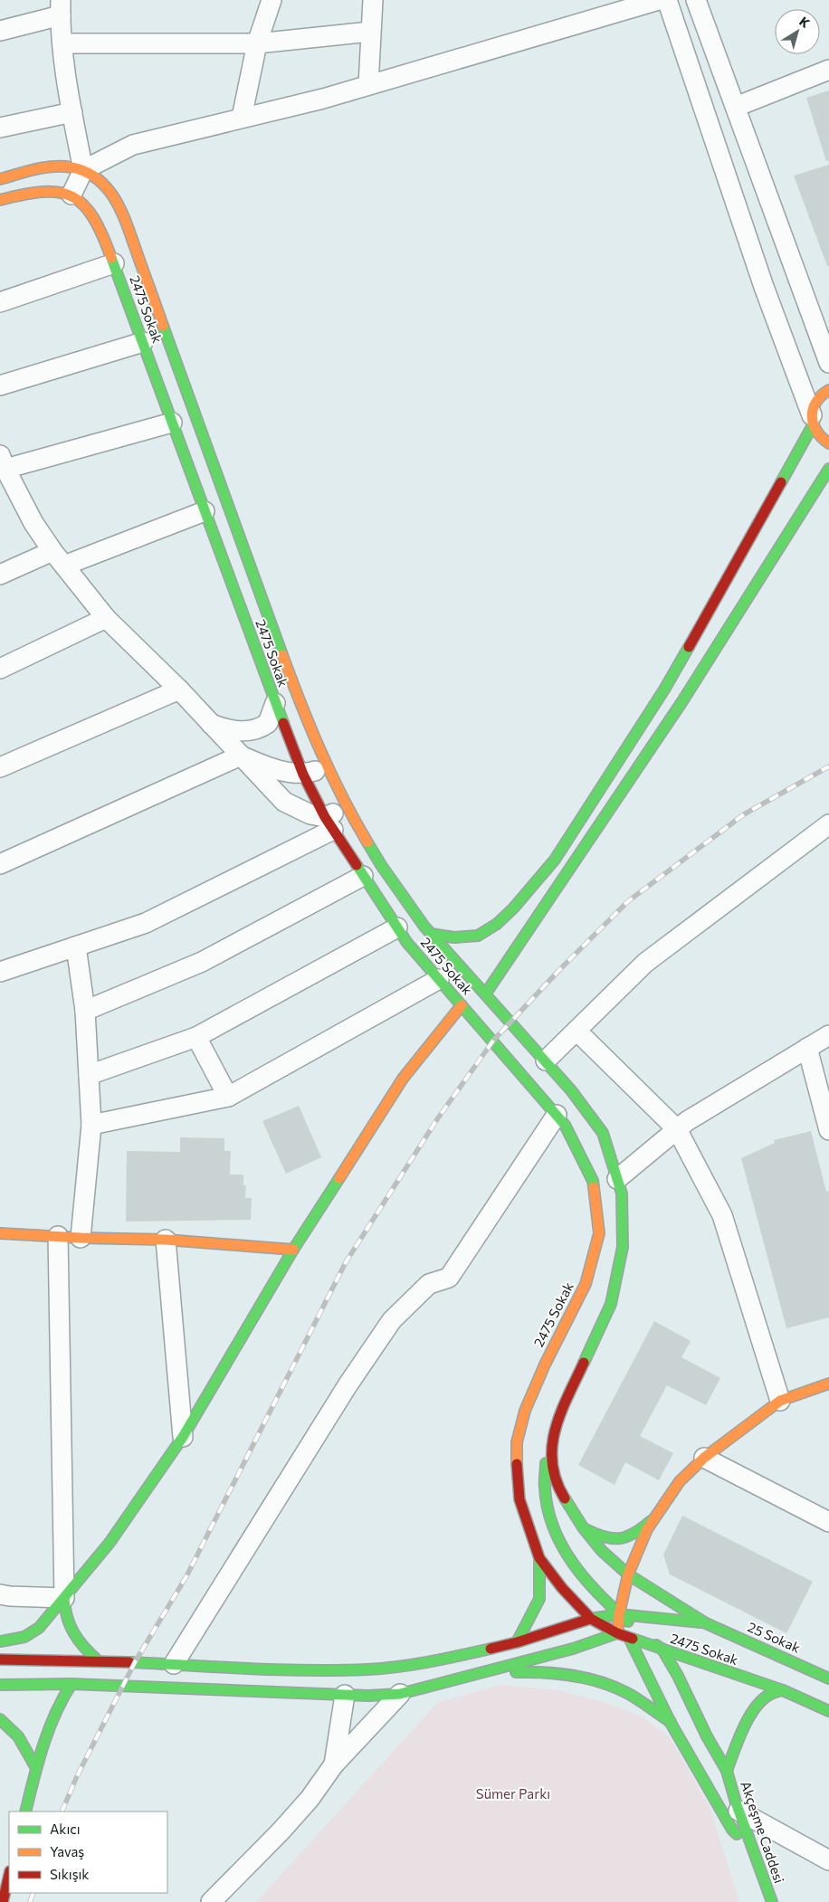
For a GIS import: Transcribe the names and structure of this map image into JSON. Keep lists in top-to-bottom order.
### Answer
{
  "streets": {
    "main road": ["2475 Sokak", "25 Sokak", "Akçeşme Caddesi"]
  },
  "crossings": [
    ["2475 Sokak", "25 Sokak"],
    ["2475 Sokak", "Akçeşme Caddesi"]
  ],
  "parks": ["Sümer Parkı"],
  "legend": ["Akıcı", "Yavaş", "Sıkışık"],
  "north": "top right"
}
